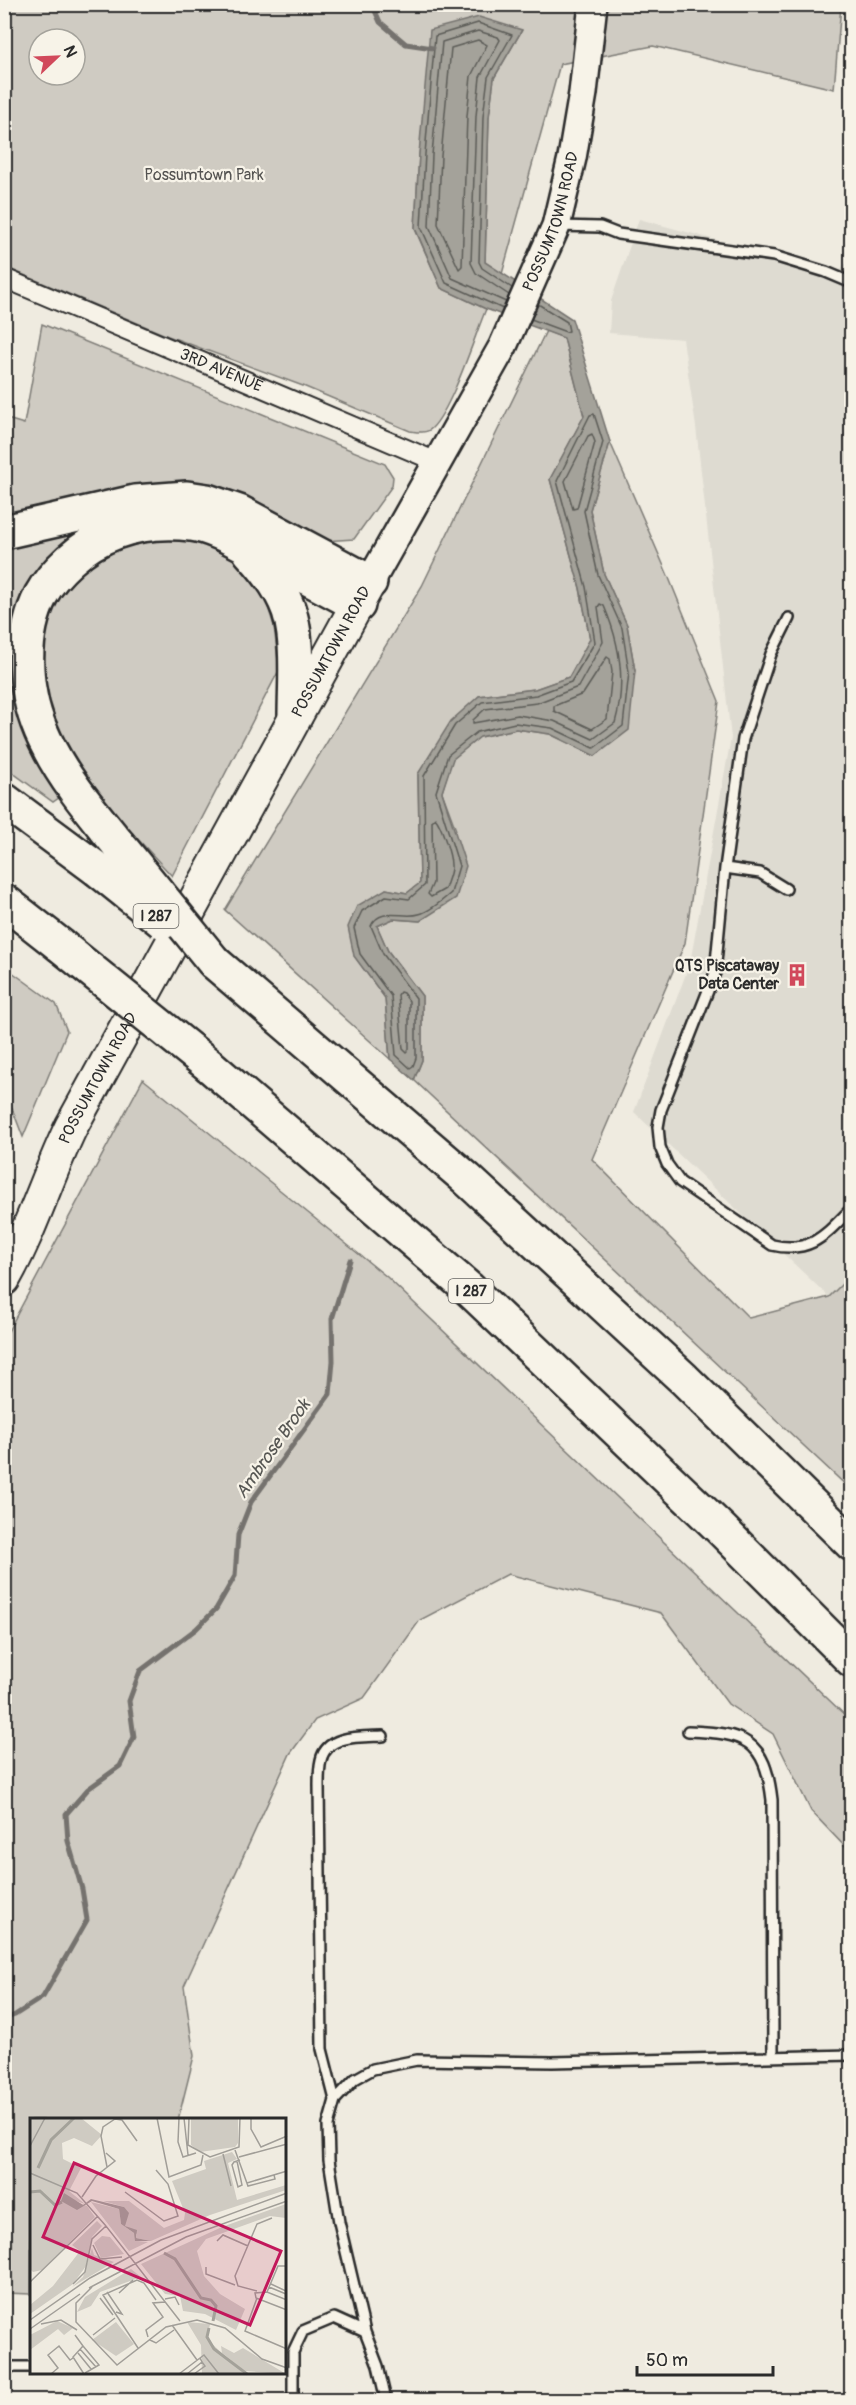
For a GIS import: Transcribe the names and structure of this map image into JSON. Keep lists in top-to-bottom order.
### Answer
{
  "streets": {
    "highway": ["POSSUMTOWN ROAD", "I 287"],
    "street": ["3RD AVENUE"]
  },
  "crossings": [
    ["POSSUMTOWN ROAD", "3RD AVENUE"]
  ],
  "water": ["Ambrose Brook"],
  "parks": ["Possumtown Park"],
  "places": {
    "building": ["QTS Piscataway Data Center"]
  },
  "scale_bar": "50 m",
  "north": "top right"
}
